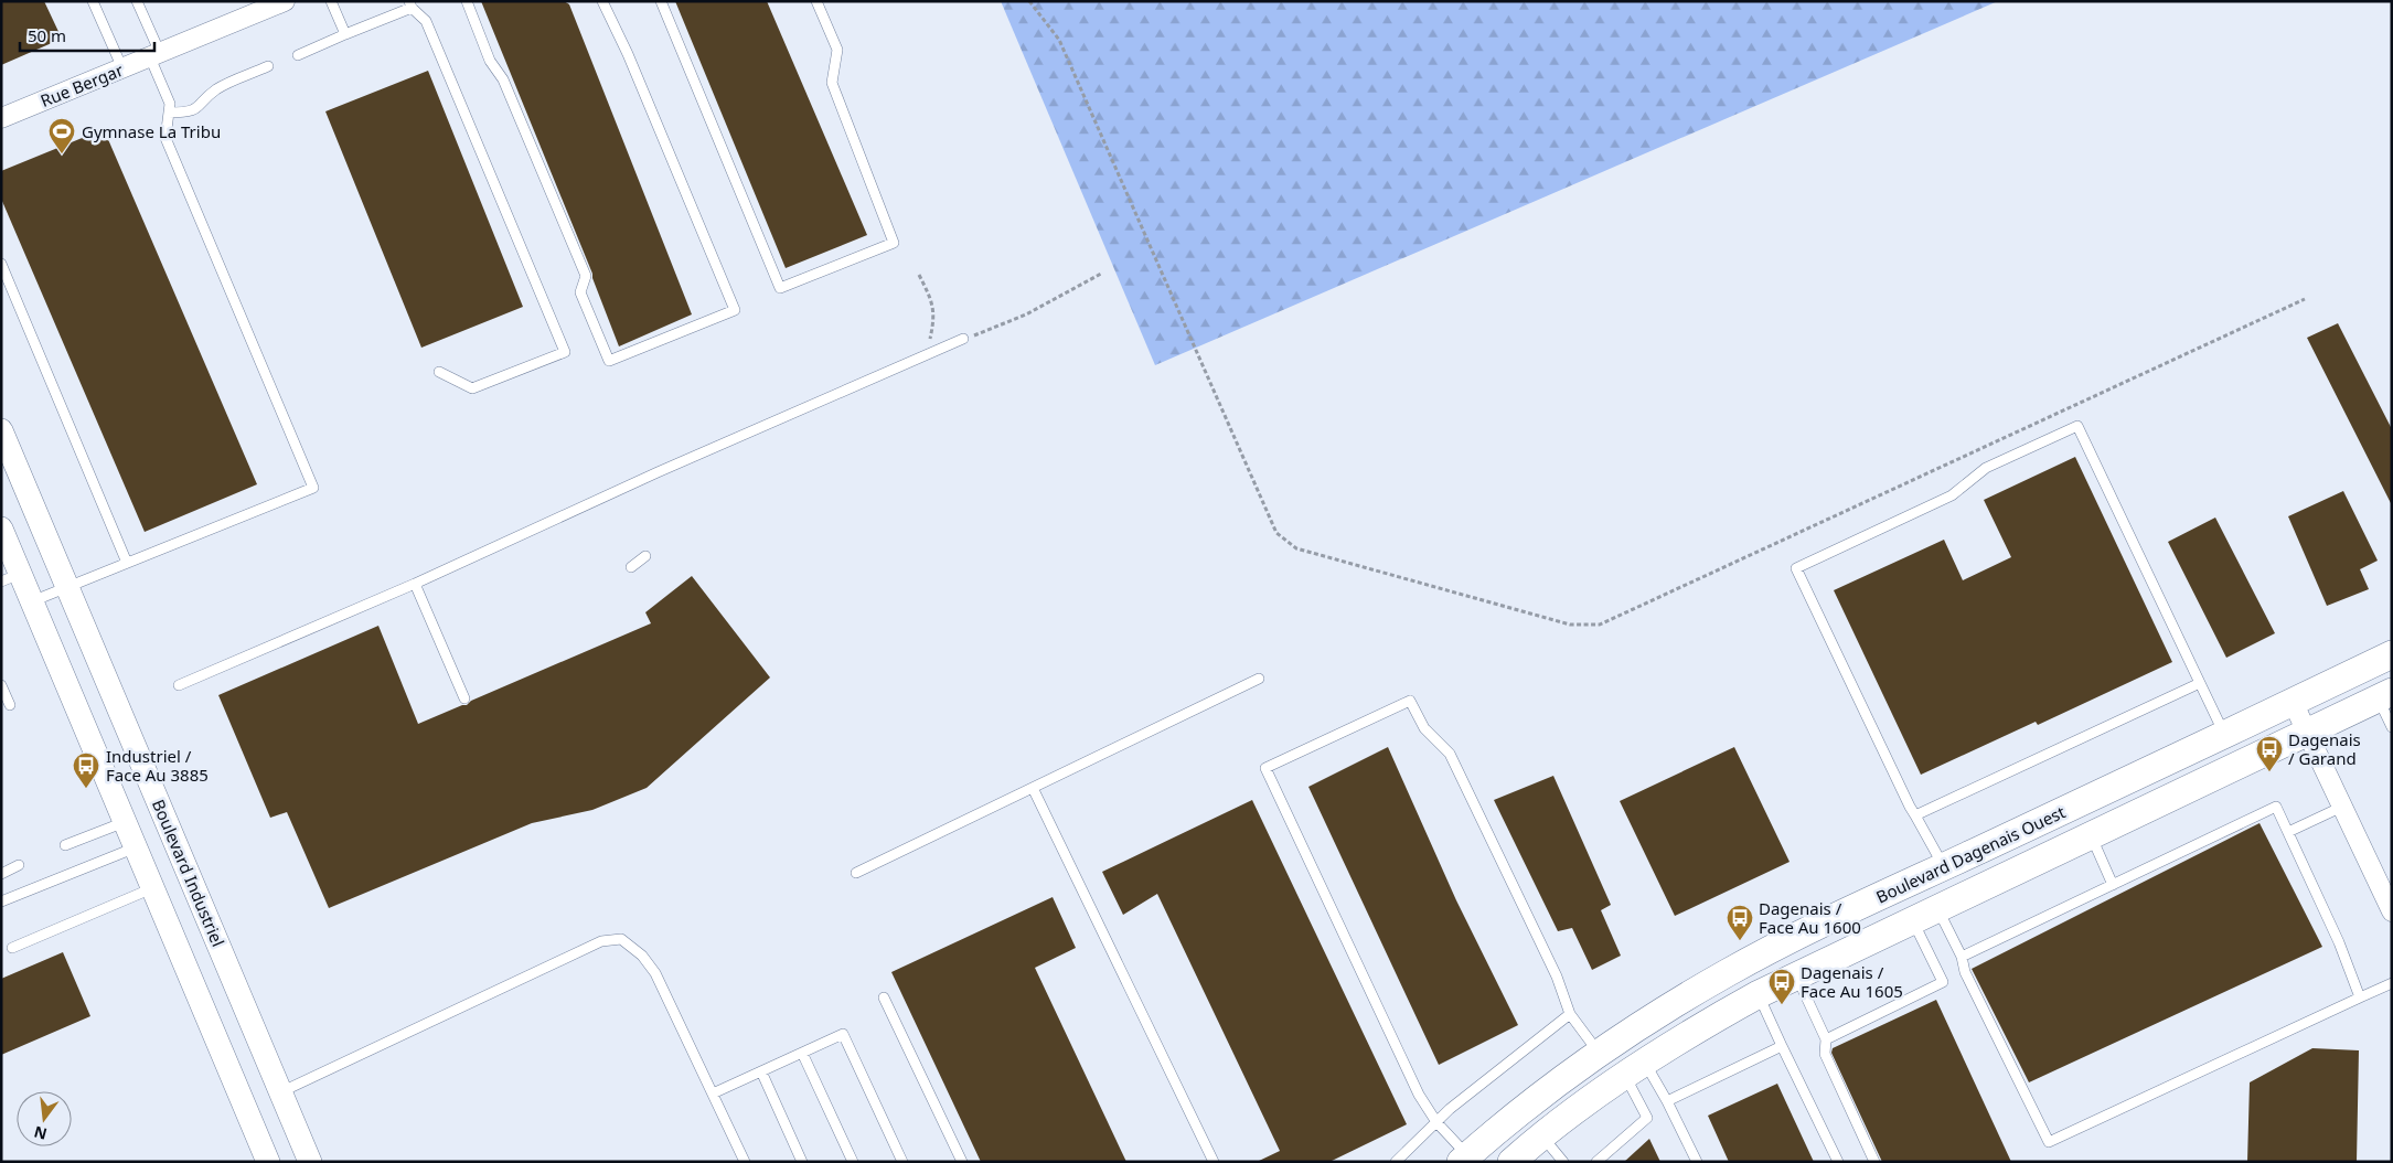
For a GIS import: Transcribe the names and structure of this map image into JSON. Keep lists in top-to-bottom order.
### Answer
{
  "streets": {
    "main road": ["Boulevard Dagenais Ouest"],
    "street": ["Rue Bergar", "Boulevard Industriel"]
  },
  "places": {
    "sports": ["Gymnase La Tribu"],
    "bus stop": [
      "Dagenais / Garand",
      "Industriel / Face Au 3885",
      "Dagenais / Face Au 1600",
      "Dagenais / Face Au 1605"
    ]
  },
  "scale_bar": "50 m",
  "north": "bottom"
}
